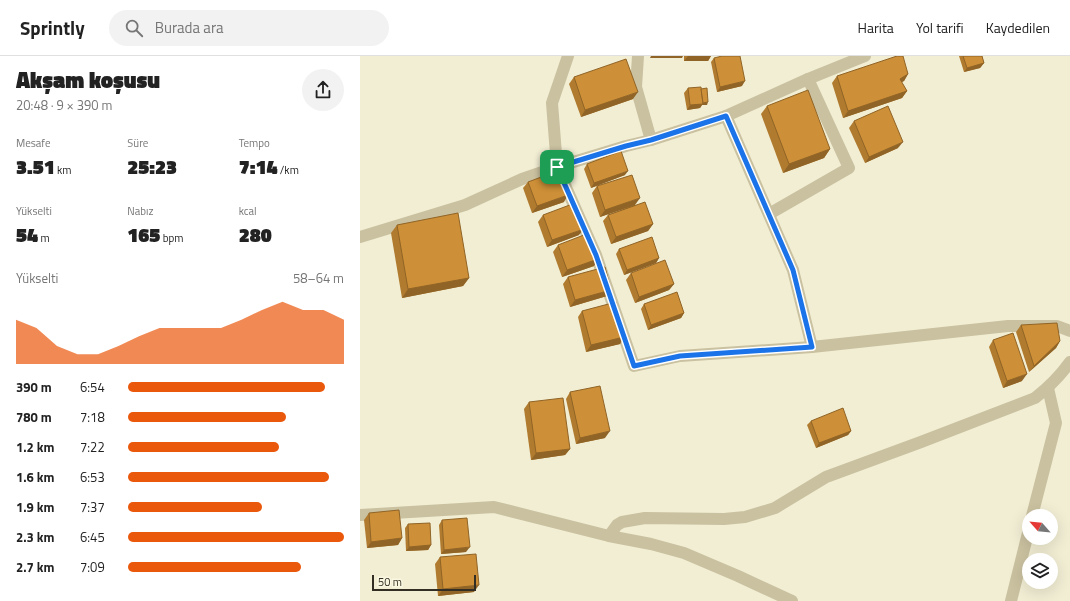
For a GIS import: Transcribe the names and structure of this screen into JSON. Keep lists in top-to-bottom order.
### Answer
{
  "scale_bar": "50 m",
  "north": "top left",
  "page": {
    "header": "Sprintly",
    "search": "Burada ara",
    "nav": ["Harita", "Yol tarifi", "Kaydedilen"],
    "heading": ["Akşam koşusu", "20:48 · 9 × 390 m"],
    "stats": [
      ["Mesafe", "3.51 km"],
      ["Süre", "25:23"],
      ["Tempo", "7:14 /km"],
      ["Yükselti", "54 m"],
      ["Nabız", "165 bpm"],
      ["kcal", "280"]
    ],
    "chart": ["Yükselti", "58–64 m"],
    "list": [
      {
        "name": "390 m",
        "note": "6:54"
      },
      {
        "name": "780 m",
        "note": "7:18"
      },
      {
        "name": "1.2 km",
        "note": "7:22"
      },
      {
        "name": "1.6 km",
        "note": "6:53"
      },
      {
        "name": "1.9 km",
        "note": "7:37"
      },
      {
        "name": "2.3 km",
        "note": "6:45"
      },
      {
        "name": "2.7 km",
        "note": "7:09"
      }
    ],
    "scale": "50 m"
  }
}
